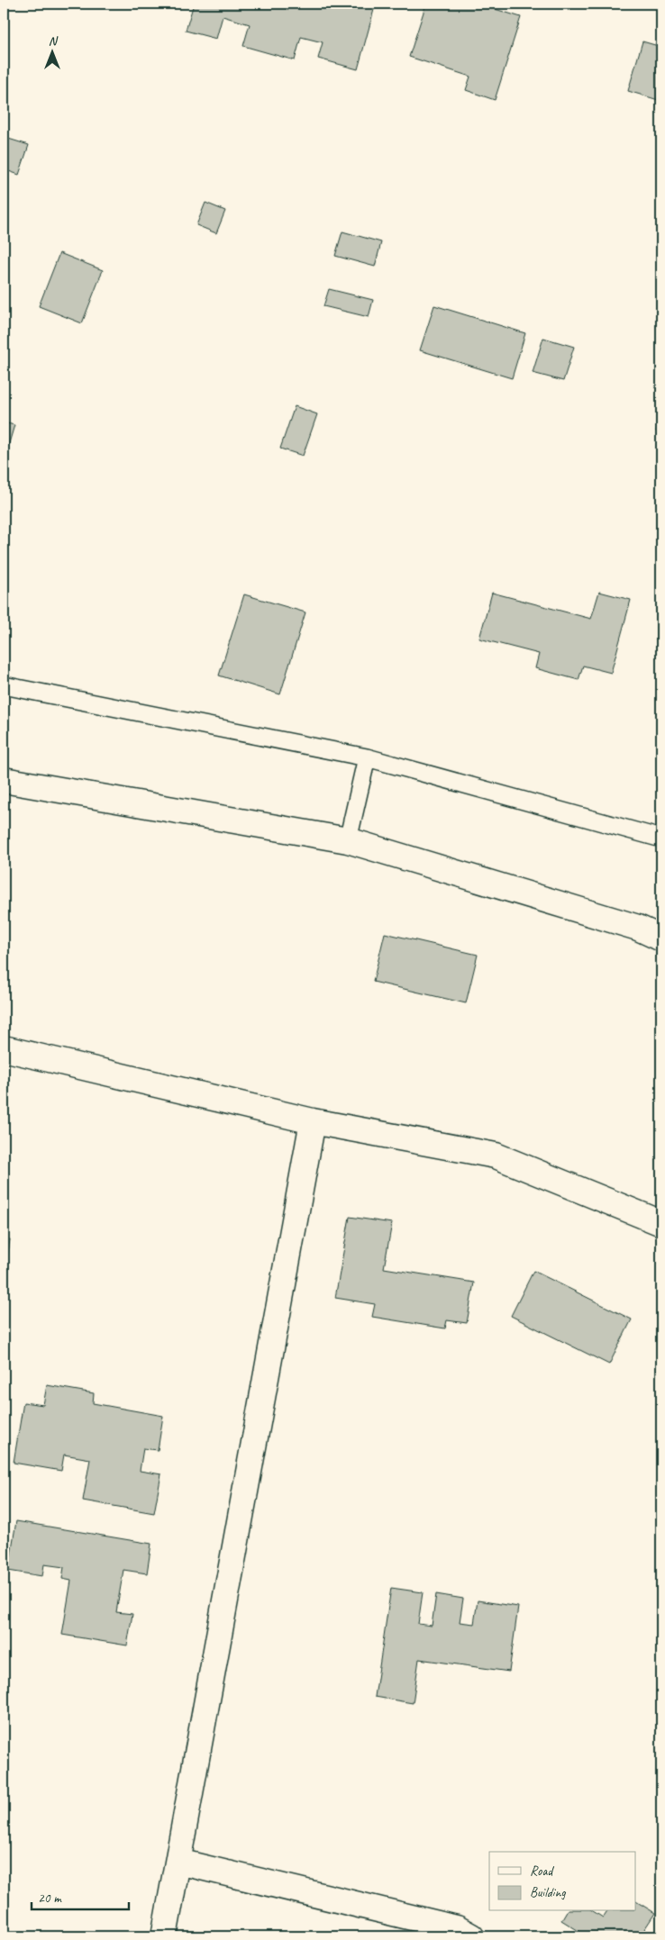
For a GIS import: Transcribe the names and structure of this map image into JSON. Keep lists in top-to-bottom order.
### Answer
{
  "legend": ["Road", "Building"],
  "scale_bar": "20 m",
  "north": "top"
}
